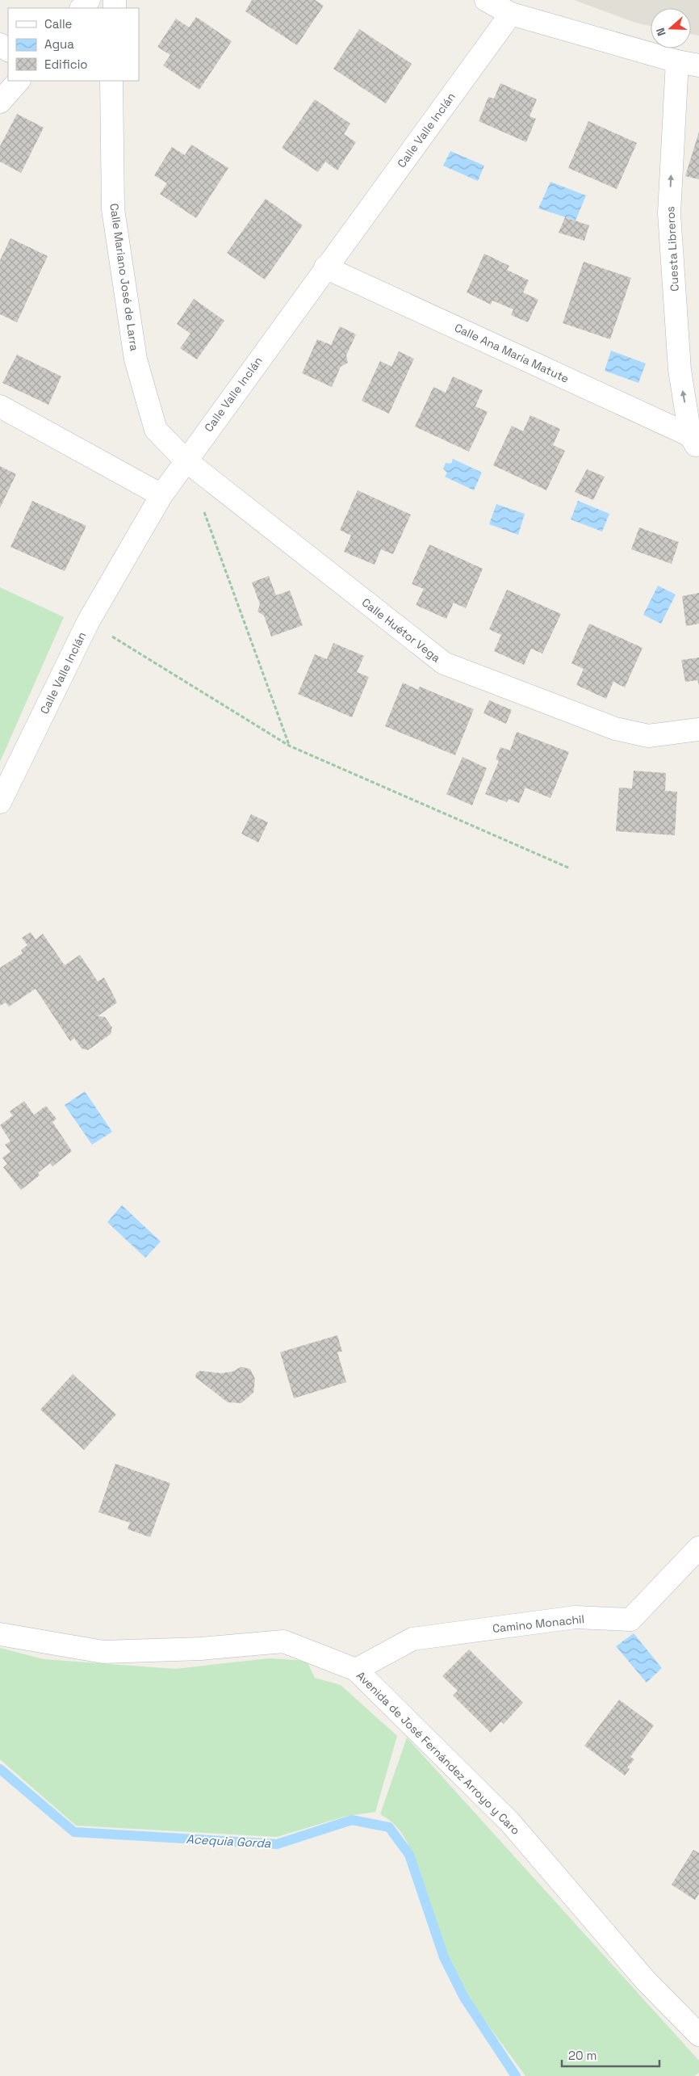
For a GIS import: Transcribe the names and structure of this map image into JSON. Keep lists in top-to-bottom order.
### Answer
{
  "streets": {
    "street": [
      "Calle Valle Inclán",
      "Cuesta Libreros",
      "Calle Mariano José de Larra",
      "Calle Ana María Matute",
      "Calle Huétor Vega",
      "Camino Monachil",
      "Avenida de José Fernández Arroyo y Caro"
    ]
  },
  "crossings": [
    ["Calle Valle Inclán", "Calle Mariano José de Larra"],
    ["Calle Valle Inclán", "Calle Ana María Matute"],
    ["Calle Valle Inclán", "Calle Huétor Vega"],
    ["Cuesta Libreros", "Calle Ana María Matute"],
    ["Calle Mariano José de Larra", "Calle Huétor Vega"],
    ["Camino Monachil", "Avenida de José Fernández Arroyo y Caro"]
  ],
  "one_way": ["Cuesta Libreros"],
  "water": ["Acequia Gorda"],
  "legend": ["Calle", "Agua", "Edificio"],
  "scale_bar": "20 m",
  "north": "left"
}
